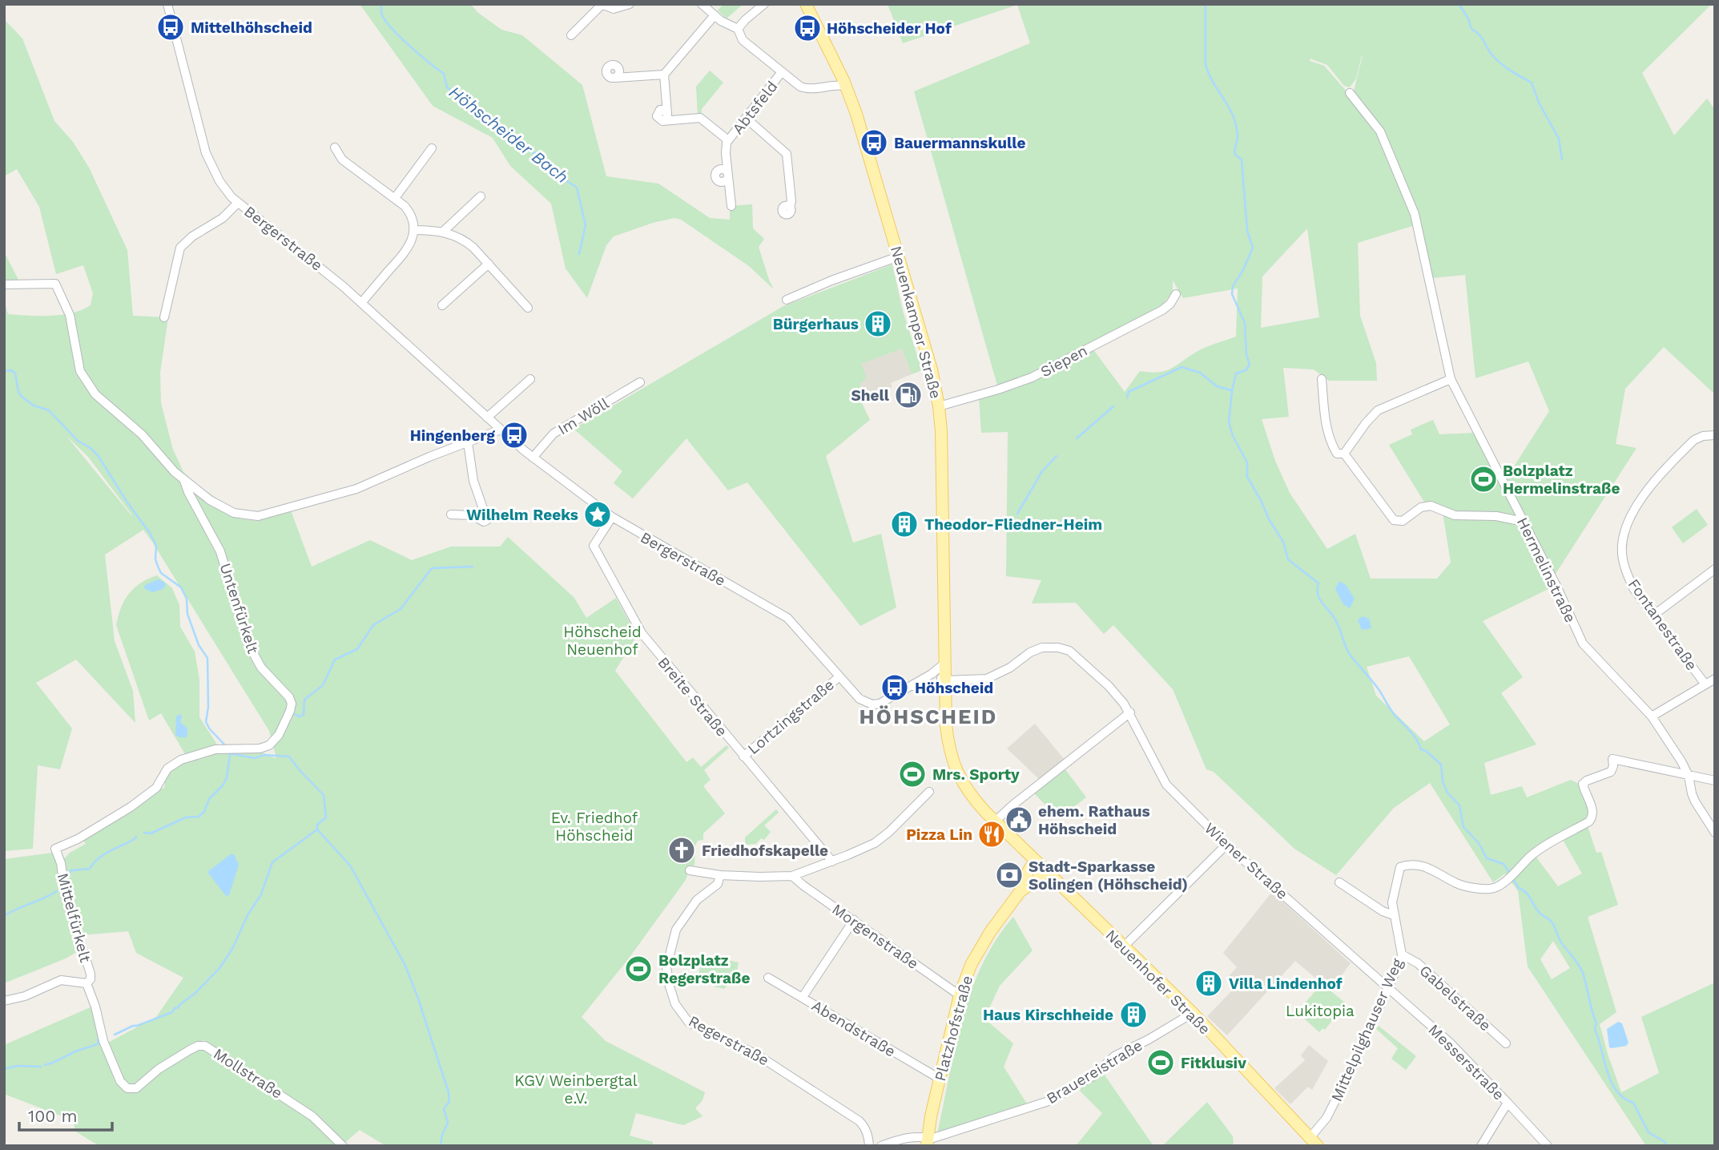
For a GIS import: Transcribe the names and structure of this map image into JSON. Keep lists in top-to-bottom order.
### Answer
{
  "streets": {
    "main road": ["Neuenkamper Straße", "Neuenhofer Straße", "Platzhofstraße"],
    "street": [
      "Abtsfeld",
      "Bergerstraße",
      "Siepen",
      "Im Wöll",
      "Hermelinstraße",
      "Untenfürkelt",
      "Fontanestraße",
      "Breite Straße",
      "Lortzingstraße",
      "Wiener Straße",
      "Mittelfürkelt",
      "Morgenstraße",
      "Gabelstraße",
      "Abendstraße",
      "Mittelpilghauser Weg",
      "Regerstraße",
      "Messerstraße",
      "Brauereistraße",
      "Mollstraße"
    ]
  },
  "crossings": [
    ["Bergerstraße", "Im Wöll"],
    ["Bergerstraße", "Breite Straße"],
    ["Bergerstraße", "Lortzingstraße"],
    ["Bergerstraße", "Wiener Straße"],
    ["Neuenkamper Straße", "Siepen"],
    ["Neuenkamper Straße", "Wiener Straße"],
    ["Neuenkamper Straße", "Neuenhofer Straße"],
    ["Hermelinstraße", "Mittelpilghauser Weg"],
    ["Untenfürkelt", "Mittelfürkelt"],
    ["Breite Straße", "Lortzingstraße"],
    ["Wiener Straße", "Mittelpilghauser Weg"],
    ["Wiener Straße", "Messerstraße"],
    ["Mittelfürkelt", "Mollstraße"],
    ["Morgenstraße", "Platzhofstraße"],
    ["Neuenhofer Straße", "Platzhofstraße"],
    ["Neuenhofer Straße", "Mittelpilghauser Weg"],
    ["Neuenhofer Straße", "Brauereistraße"],
    ["Gabelstraße", "Mittelpilghauser Weg"],
    ["Abendstraße", "Platzhofstraße"],
    ["Platzhofstraße", "Brauereistraße"],
    ["Mittelpilghauser Weg", "Messerstraße"]
  ],
  "districts": ["HÖHSCHEID"],
  "water": ["Höhscheider Bach"],
  "parks": [
    "Höhscheid Neuenhof",
    "Ev. Friedhof Höhscheid",
    "Lukitopia",
    "KGV Weinbergtal e.V."
  ],
  "places": {
    "bus stop": [
      "Mittelhöhscheid",
      "Höhscheider Hof",
      "Bauermannskulle",
      "Hingenberg",
      "Höhscheid"
    ],
    "building": [
      "Bürgerhaus",
      "Theodor-Fliedner-Heim",
      "Villa Lindenhof",
      "Haus Kirschheide"
    ],
    "fuel station": ["Shell"],
    "sports": [
      "Bolzplatz Hermelinstraße",
      "Mrs. Sporty",
      "Bolzplatz Regerstraße",
      "Fitklusiv"
    ],
    "place": ["Wilhelm Reeks"],
    "public building": ["ehem. Rathaus Höhscheid"],
    "restaurant": ["Pizza Lin"],
    "church": ["Friedhofskapelle"],
    "bank": ["Stadt-Sparkasse Solingen (Höhscheid)"]
  },
  "scale_bar": "100 m"
}
